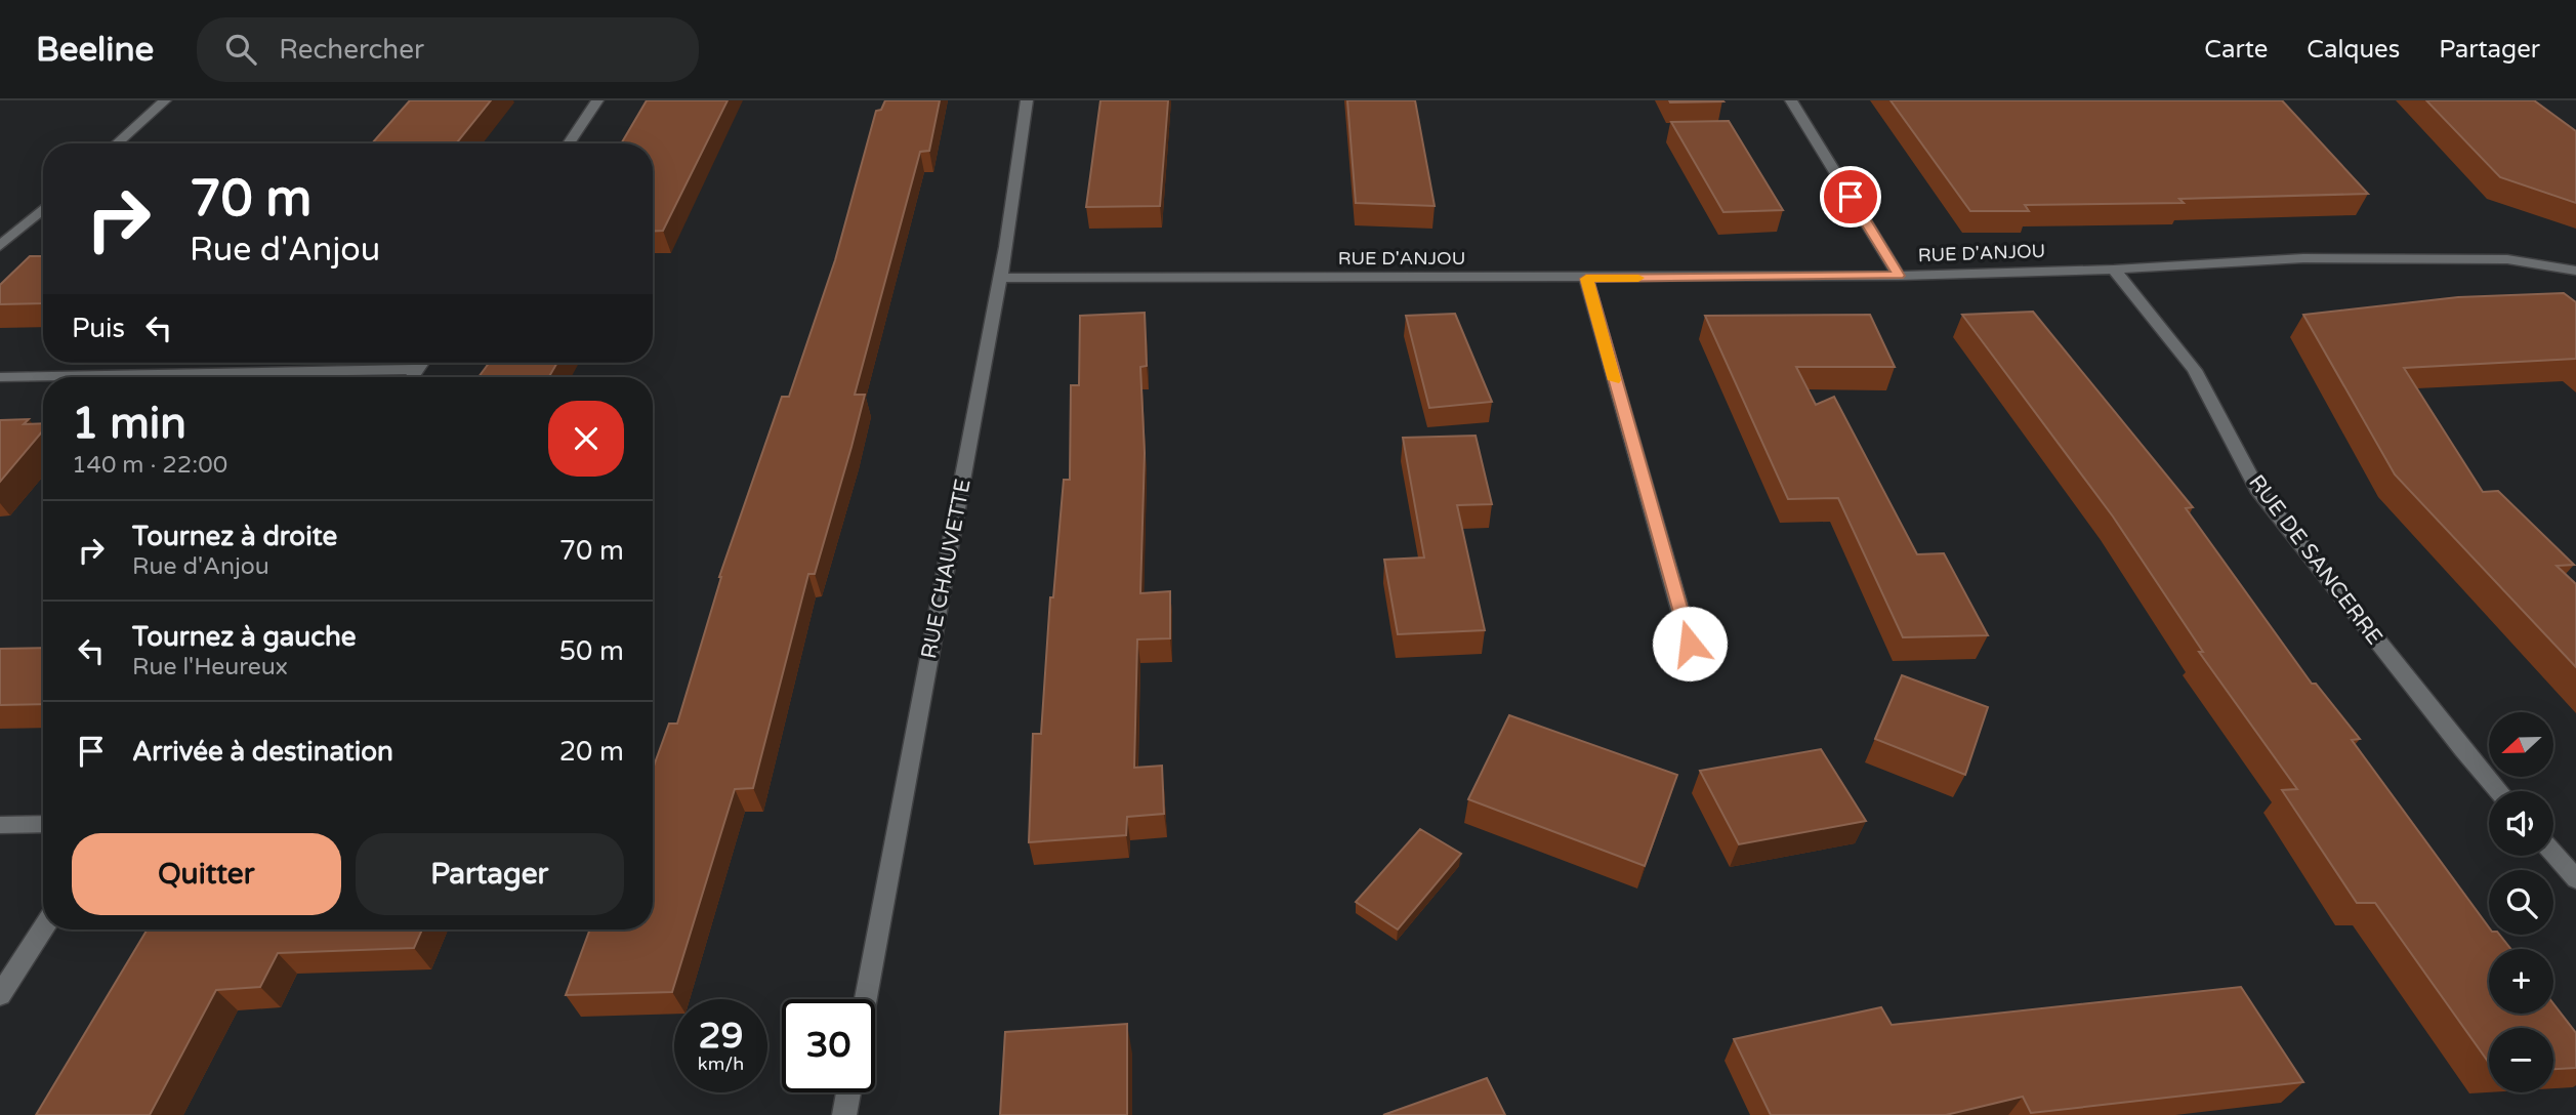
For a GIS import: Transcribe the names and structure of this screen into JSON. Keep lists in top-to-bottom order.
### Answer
{
  "streets": {
    "street": ["RUE D'ANJOU", "RUE DE SANCERRE", "RUE CHAUVETTE"]
  },
  "crossings": [
    ["RUE D'ANJOU", "RUE DE SANCERRE"],
    ["RUE D'ANJOU", "RUE CHAUVETTE"]
  ],
  "north": "left",
  "page": {
    "header": "Beeline",
    "search": "Rechercher",
    "nav": ["Carte", "Calques", "Partager"],
    "turn": ["70 m", "Rue d'Anjou"],
    "then": "Puis",
    "heading": ["1 min", "140 m · 22:00"],
    "list": [
      {
        "name": "Tournez à droite",
        "note": "Rue d'Anjou",
        "value": "70 m"
      },
      {
        "name": "Tournez à gauche",
        "note": "Rue l'Heureux",
        "value": "50 m"
      },
      {
        "name": "Arrivée à destination",
        "value": "20 m"
      }
    ],
    "map_buttons": ["+", "−"],
    "buttons": ["Quitter", "Partager"],
    "speed": "29 km/h",
    "limit": "30"
  }
}
